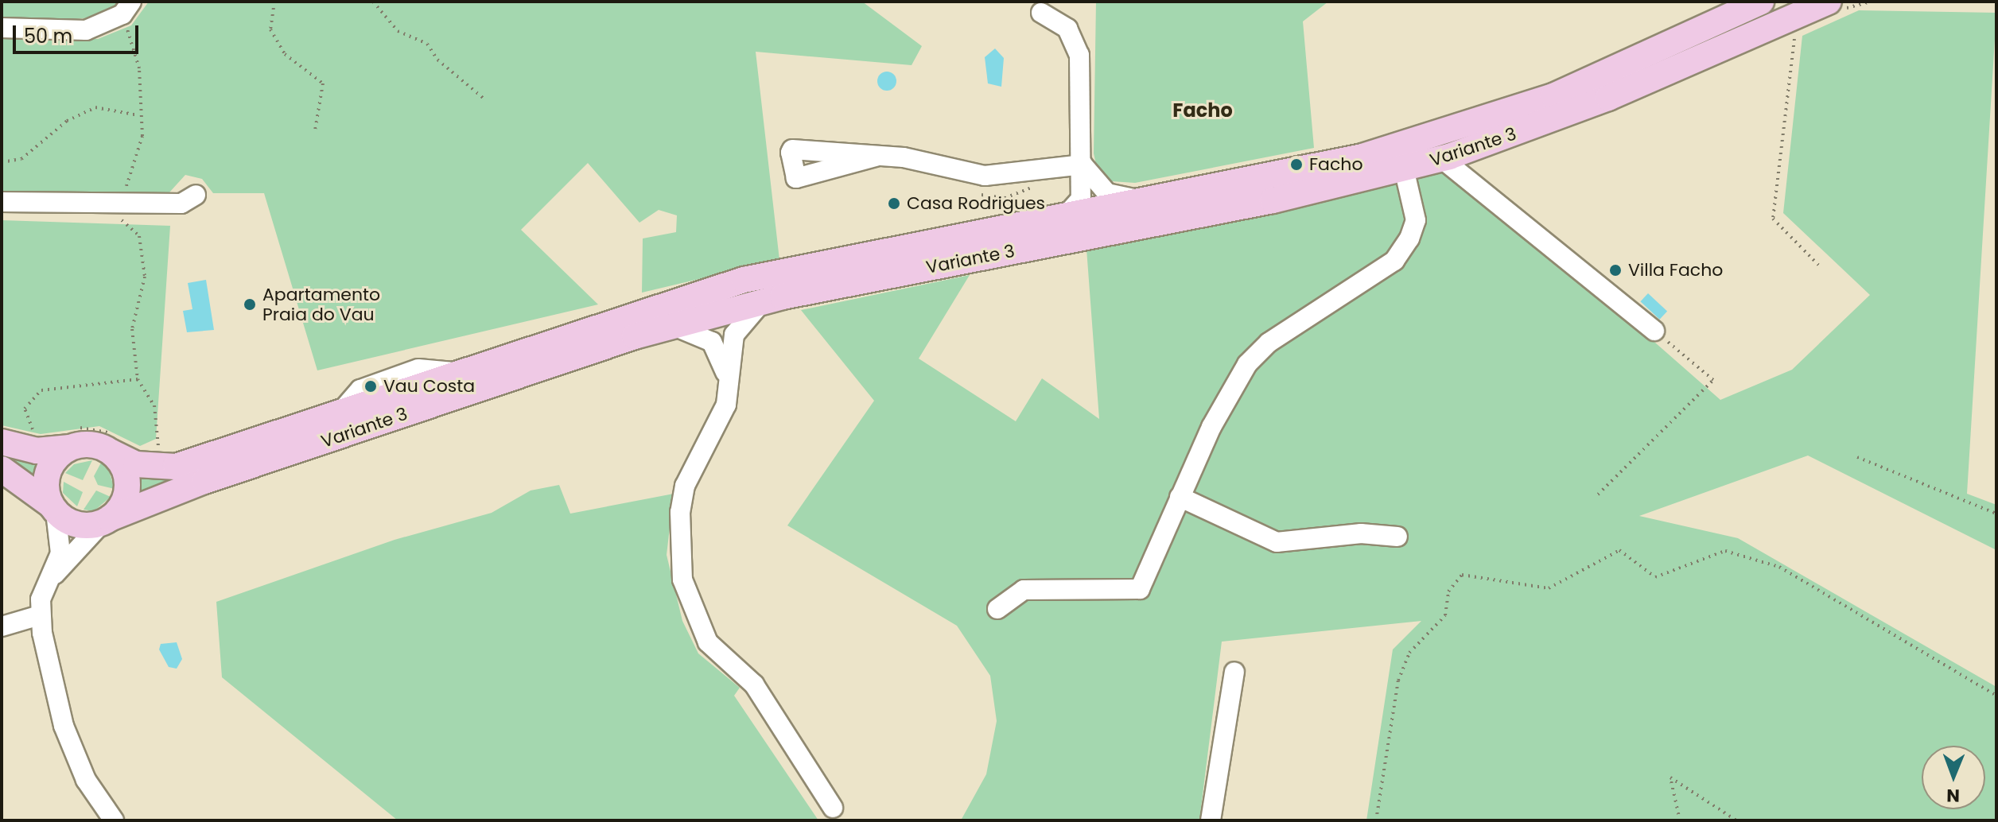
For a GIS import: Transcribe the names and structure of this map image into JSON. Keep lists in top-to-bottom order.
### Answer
{
  "streets": {
    "main road": ["Variante 3"]
  },
  "districts": ["Facho"],
  "places": [
    "Facho",
    "Casa Rodrigues",
    "Villa Facho",
    "Apartamento Praia do Vau",
    "Vau Costa"
  ],
  "scale_bar": "50 m",
  "north": "bottom"
}
